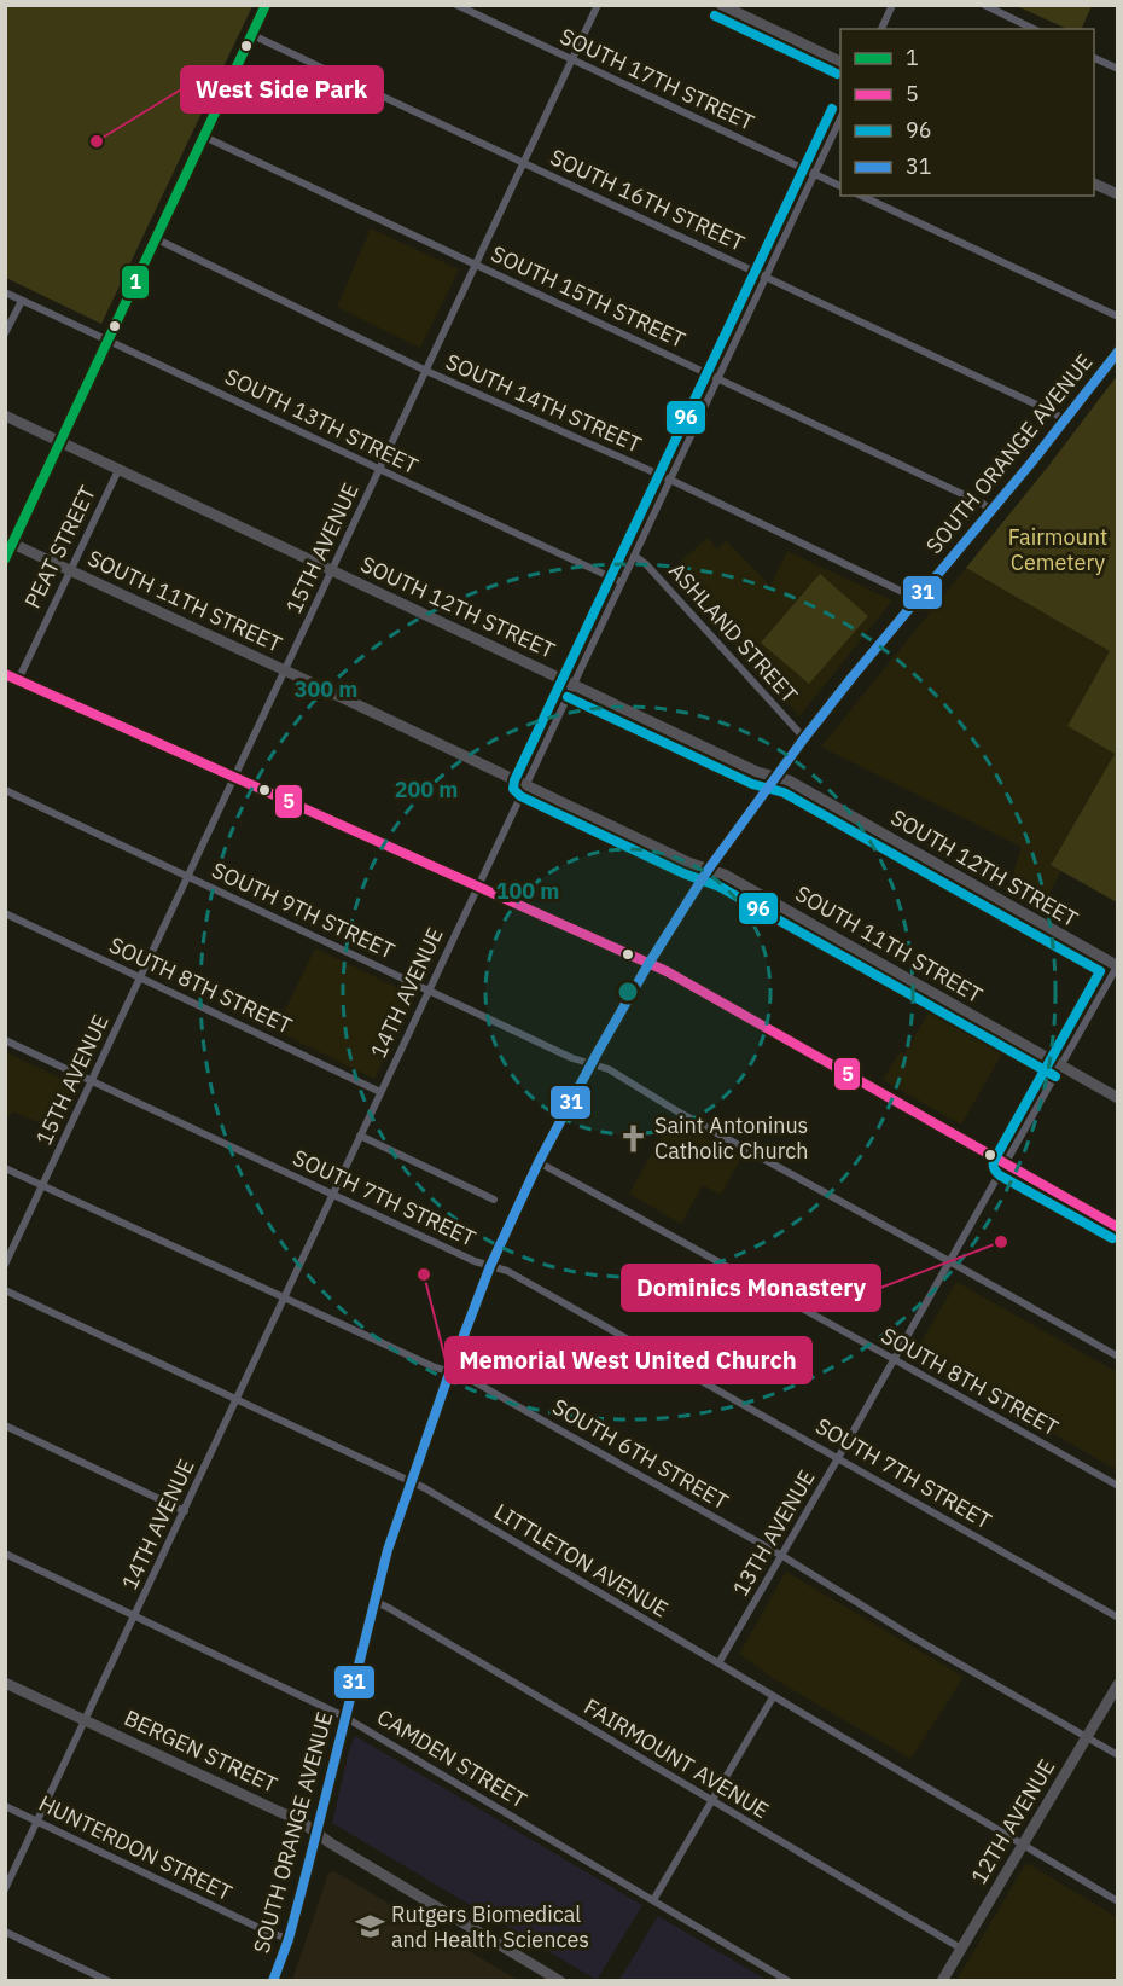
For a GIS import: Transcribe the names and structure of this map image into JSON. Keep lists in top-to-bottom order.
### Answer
{
  "streets": {
    "main road": ["SOUTH ORANGE AVENUE"],
    "street": [
      "SOUTH 17TH STREET",
      "SOUTH 16TH STREET",
      "SOUTH 15TH STREET",
      "SOUTH 14TH STREET",
      "SOUTH 13TH STREET",
      "PEAT STREET",
      "15TH AVENUE",
      "SOUTH 11TH STREET",
      "SOUTH 12TH STREET",
      "ASHLAND STREET",
      "SOUTH 9TH STREET",
      "SOUTH 8TH STREET",
      "14TH AVENUE",
      "SOUTH 7TH STREET",
      "SOUTH 6TH STREET",
      "13TH AVENUE",
      "LITTLETON AVENUE",
      "BERGEN STREET",
      "CAMDEN STREET",
      "FAIRMOUNT AVENUE",
      "12TH AVENUE",
      "HUNTERDON STREET"
    ]
  },
  "crossings": [
    ["SOUTH 17TH STREET", "15TH AVENUE"],
    ["SOUTH 17TH STREET", "14TH AVENUE"],
    ["SOUTH 16TH STREET", "SOUTH ORANGE AVENUE"],
    ["SOUTH 16TH STREET", "15TH AVENUE"],
    ["SOUTH 16TH STREET", "14TH AVENUE"],
    ["SOUTH 15TH STREET", "SOUTH ORANGE AVENUE"],
    ["SOUTH 15TH STREET", "15TH AVENUE"],
    ["SOUTH 15TH STREET", "14TH AVENUE"],
    ["SOUTH 14TH STREET", "SOUTH ORANGE AVENUE"],
    ["SOUTH 14TH STREET", "15TH AVENUE"],
    ["SOUTH 14TH STREET", "14TH AVENUE"],
    ["SOUTH 13TH STREET", "15TH AVENUE"],
    ["SOUTH 13TH STREET", "14TH AVENUE"],
    ["SOUTH ORANGE AVENUE", "SOUTH 11TH STREET"],
    ["SOUTH ORANGE AVENUE", "SOUTH 12TH STREET"],
    ["SOUTH ORANGE AVENUE", "ASHLAND STREET"],
    ["SOUTH ORANGE AVENUE", "SOUTH 9TH STREET"],
    ["SOUTH ORANGE AVENUE", "SOUTH 8TH STREET"],
    ["SOUTH ORANGE AVENUE", "SOUTH 7TH STREET"],
    ["SOUTH ORANGE AVENUE", "SOUTH 6TH STREET"],
    ["SOUTH ORANGE AVENUE", "LITTLETON AVENUE"],
    ["SOUTH ORANGE AVENUE", "BERGEN STREET"],
    ["SOUTH ORANGE AVENUE", "CAMDEN STREET"],
    ["SOUTH ORANGE AVENUE", "FAIRMOUNT AVENUE"],
    ["SOUTH ORANGE AVENUE", "HUNTERDON STREET"],
    ["PEAT STREET", "SOUTH 11TH STREET"],
    ["PEAT STREET", "SOUTH 12TH STREET"],
    ["15TH AVENUE", "SOUTH 11TH STREET"],
    ["15TH AVENUE", "SOUTH 12TH STREET"],
    ["15TH AVENUE", "SOUTH 9TH STREET"],
    ["15TH AVENUE", "SOUTH 8TH STREET"],
    ["15TH AVENUE", "SOUTH 7TH STREET"],
    ["15TH AVENUE", "SOUTH 6TH STREET"],
    ["SOUTH 11TH STREET", "14TH AVENUE"],
    ["SOUTH 11TH STREET", "13TH AVENUE"],
    ["SOUTH 12TH STREET", "14TH AVENUE"],
    ["SOUTH 12TH STREET", "13TH AVENUE"],
    ["ASHLAND STREET", "14TH AVENUE"],
    ["SOUTH 9TH STREET", "14TH AVENUE"],
    ["SOUTH 9TH STREET", "13TH AVENUE"],
    ["SOUTH 8TH STREET", "14TH AVENUE"],
    ["SOUTH 8TH STREET", "13TH AVENUE"],
    ["14TH AVENUE", "SOUTH 7TH STREET"],
    ["14TH AVENUE", "SOUTH 6TH STREET"],
    ["14TH AVENUE", "LITTLETON AVENUE"],
    ["14TH AVENUE", "BERGEN STREET"],
    ["14TH AVENUE", "CAMDEN STREET"],
    ["14TH AVENUE", "HUNTERDON STREET"],
    ["SOUTH 7TH STREET", "13TH AVENUE"],
    ["SOUTH 6TH STREET", "13TH AVENUE"],
    ["SOUTH 6TH STREET", "12TH AVENUE"],
    ["13TH AVENUE", "LITTLETON AVENUE"],
    ["LITTLETON AVENUE", "12TH AVENUE"],
    ["FAIRMOUNT AVENUE", "12TH AVENUE"]
  ],
  "parks": ["Fairmount Cemetery"],
  "places": {
    "other": ["West Side Park", "Dominics Monastery", "Memorial West United Church"],
    "church": ["Saint Antoninus Catholic Church"],
    "school or university": ["Rutgers Biomedical and Health Sciences"]
  },
  "lines": [
    "transit line 1",
    "transit line 96",
    "transit line 31",
    "transit line 5"
  ],
  "legend": [
    "1",
    "5",
    "96",
    "31"
  ],
  "rings": ["300 m", "200 m", "100 m"]
}
